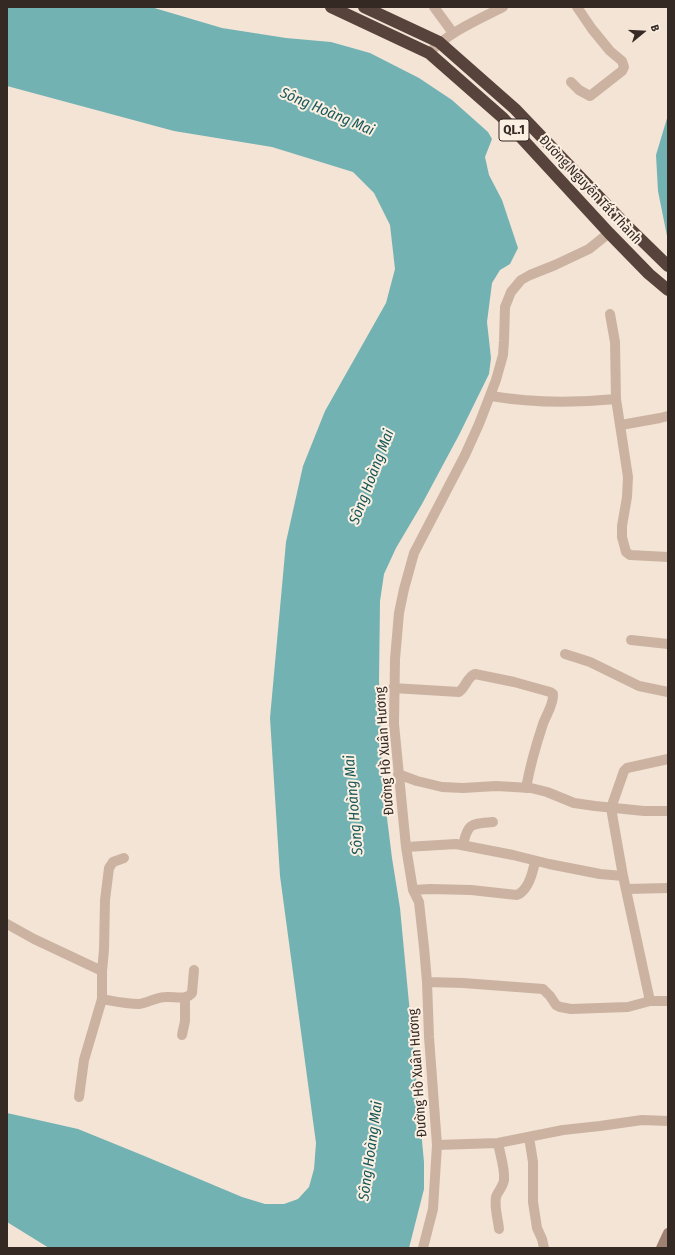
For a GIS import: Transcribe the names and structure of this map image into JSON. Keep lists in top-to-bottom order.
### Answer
{
  "streets": {
    "highway": ["QL.1", "Đường Nguyễn Tất Thành"],
    "street": ["Đường Hồ Xuân Hương"]
  },
  "crossings": [
    ["Đường Nguyễn Tất Thành", "Đường Hồ Xuân Hương"]
  ],
  "water": ["Sông Hoàng Mai"],
  "north": "right"
}
